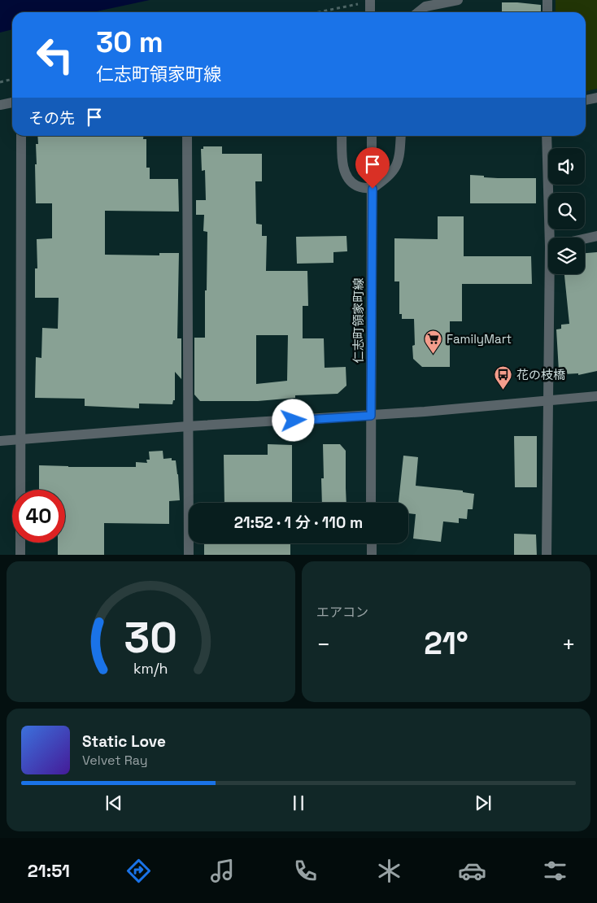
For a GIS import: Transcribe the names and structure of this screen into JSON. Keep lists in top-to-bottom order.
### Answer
{
  "streets": {
    "street": ["仁志町領家町線"]
  },
  "places": {
    "supermarket": ["FamilyMart"],
    "bus stop": ["花の枝橋"]
  },
  "page": {
    "turn": ["30 m", "仁志町領家町線"],
    "then": "その先",
    "limit": "40",
    "trip": "21:52 · 1 分 · 110 m",
    "tile": "エアコン",
    "heat": ["−", "21°", "+"],
    "song": ["Static Love", "Velvet Ray"],
    "tabs": "21:51",
    "gauge": ["30", "km/h"]
  }
}
